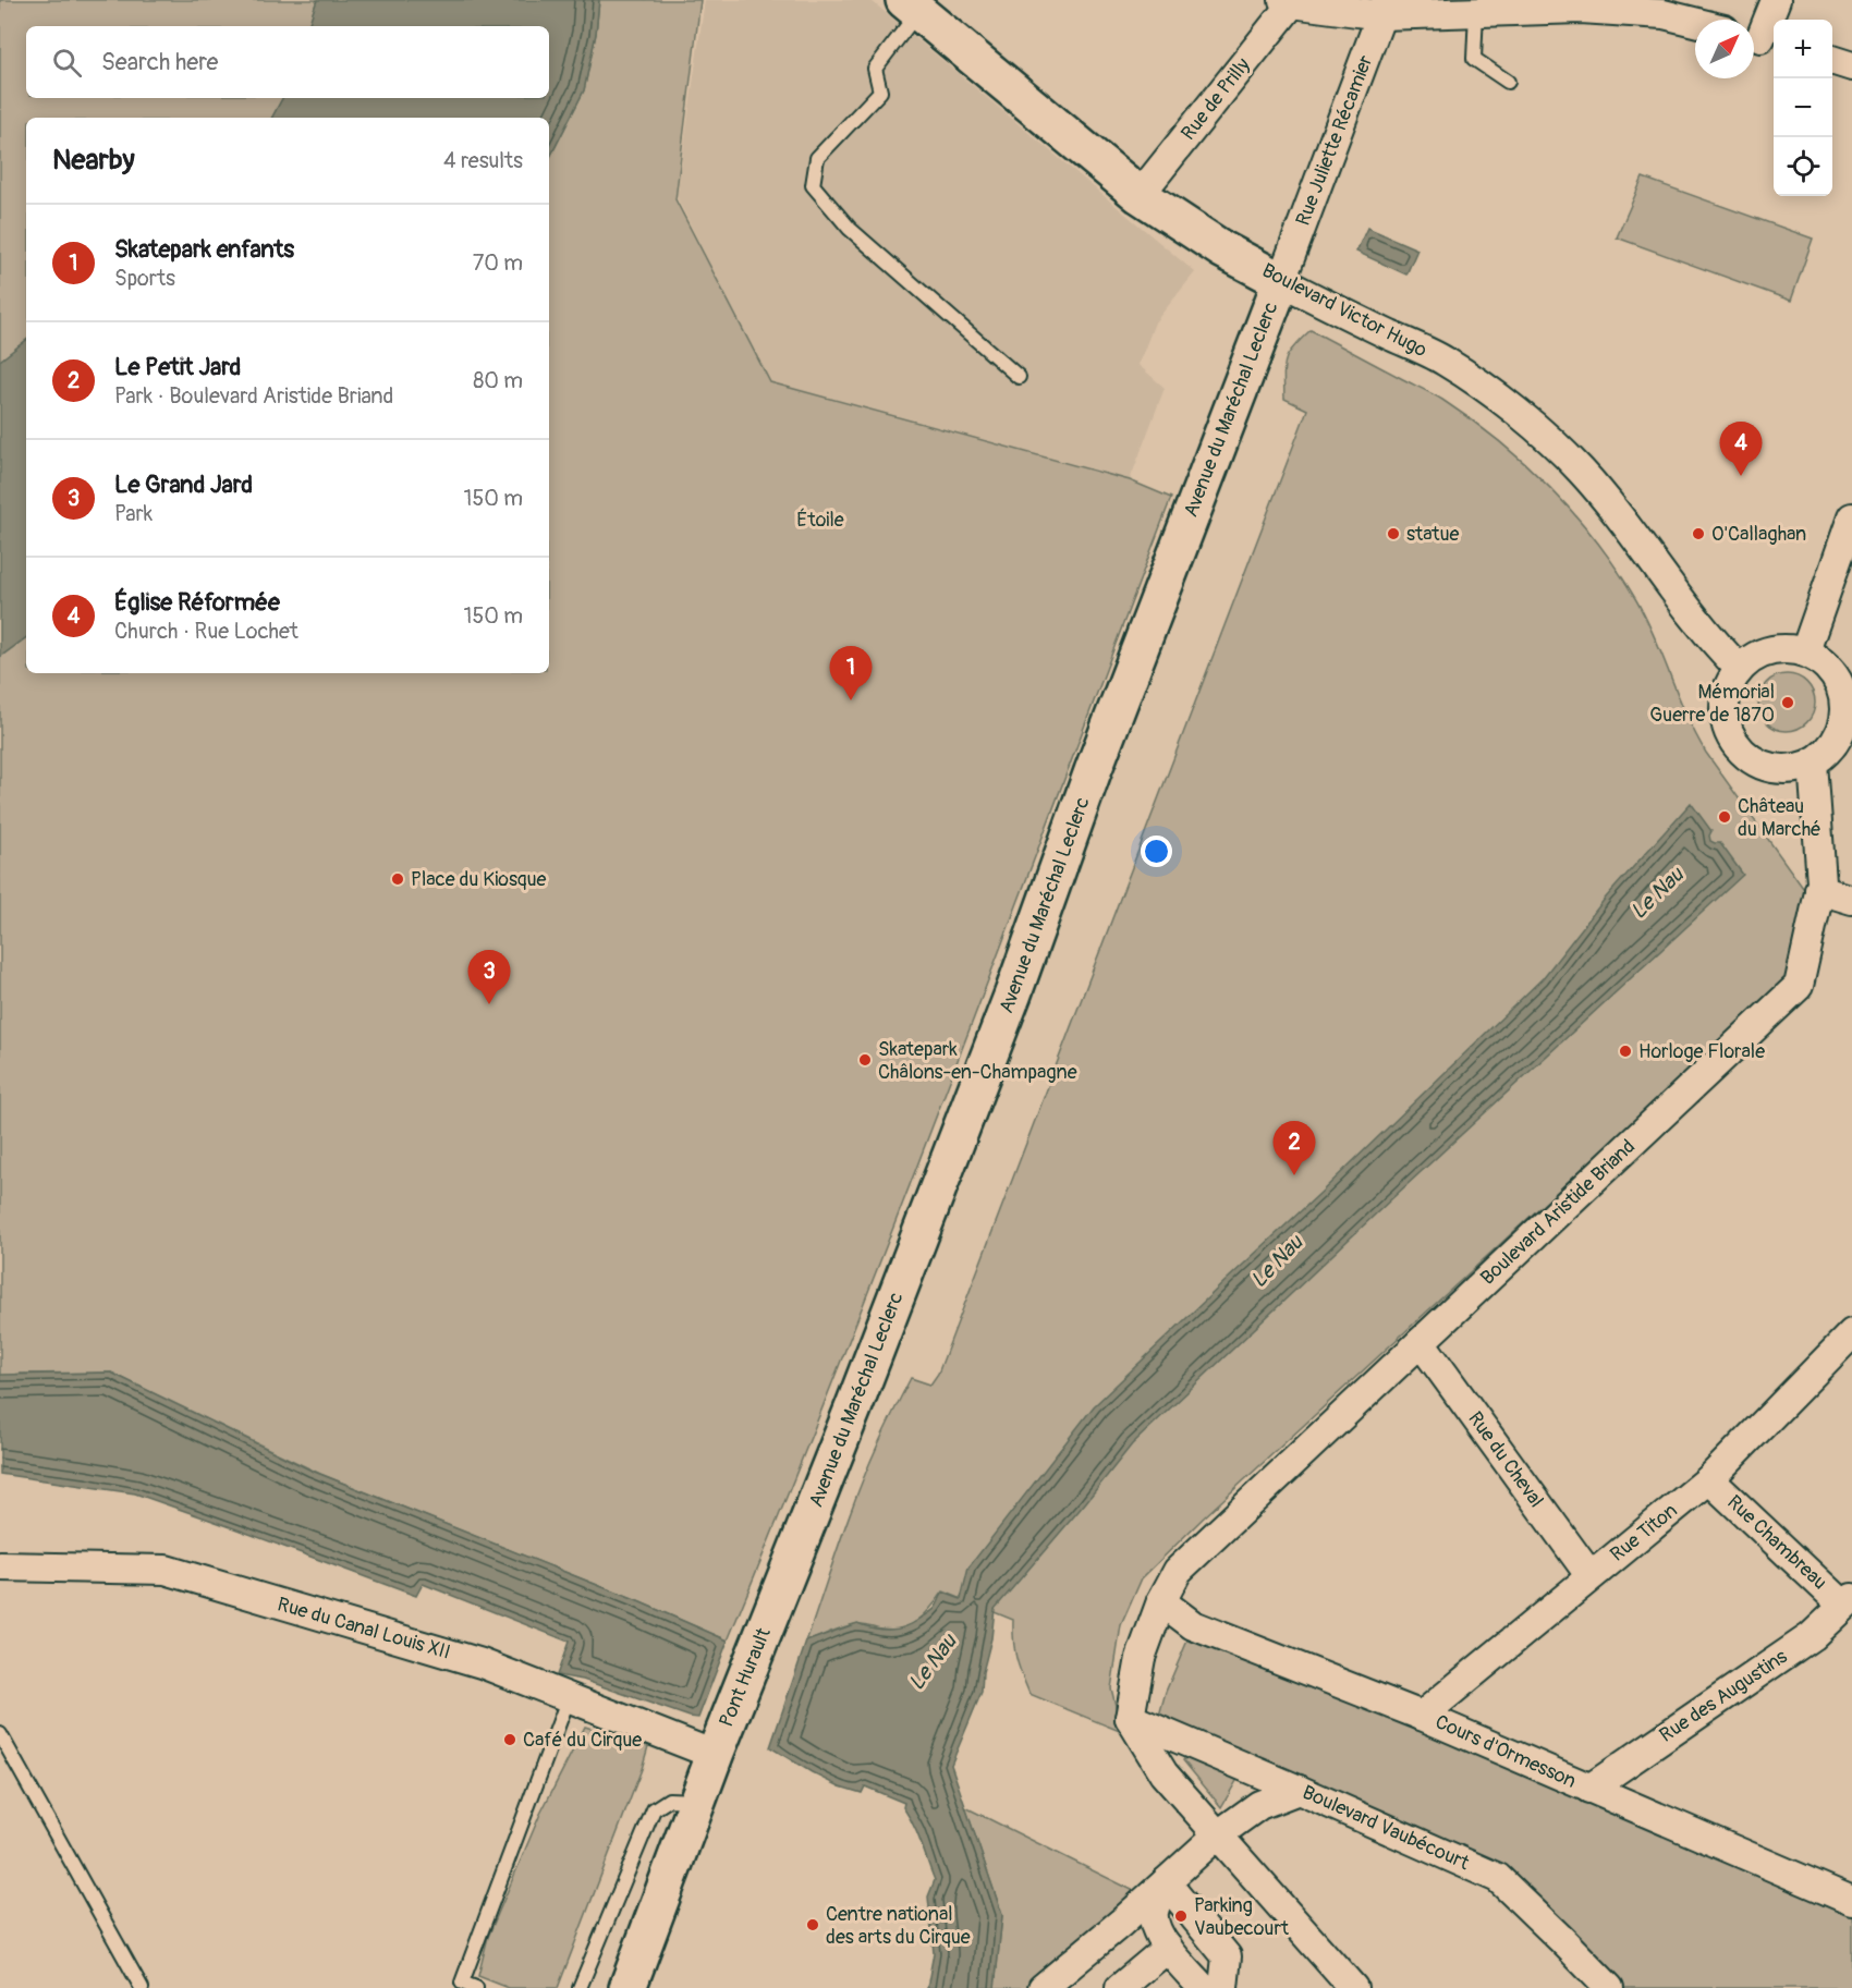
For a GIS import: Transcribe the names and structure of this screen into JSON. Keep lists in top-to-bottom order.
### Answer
{
  "streets": {
    "main road": ["Boulevard Victor Hugo", "Avenue du Maréchal Leclerc", "Pont Hurault"],
    "street": [
      "Rue de Prilly",
      "Rue Juliette Récamier",
      "Boulevard Aristide Briand",
      "Rue du Cheval",
      "Rue Titon",
      "Rue Chambreau",
      "Rue du Canal Louis XII",
      "Rue des Augustins",
      "Cours d'Ormesson",
      "Boulevard Vaubécourt"
    ]
  },
  "crossings": [
    ["Rue de Prilly", "Boulevard Victor Hugo"],
    ["Rue Juliette Récamier", "Boulevard Victor Hugo"],
    ["Rue Juliette Récamier", "Avenue du Maréchal Leclerc"],
    ["Boulevard Victor Hugo", "Avenue du Maréchal Leclerc"],
    ["Boulevard Victor Hugo", "Boulevard Aristide Briand"],
    ["Avenue du Maréchal Leclerc", "Pont Hurault"],
    ["Boulevard Aristide Briand", "Rue du Cheval"],
    ["Boulevard Aristide Briand", "Cours d'Ormesson"],
    ["Rue du Cheval", "Rue Titon"],
    ["Rue Titon", "Rue Chambreau"],
    ["Rue Titon", "Cours d'Ormesson"],
    ["Rue Chambreau", "Rue des Augustins"],
    ["Rue du Canal Louis XII", "Pont Hurault"],
    ["Rue des Augustins", "Cours d'Ormesson"]
  ],
  "water": ["Le Nau"],
  "parks": ["Étoile"],
  "places": [
    "statue",
    "O'Callaghan",
    "Mémorial Guerre de 1870",
    "Château du Marché",
    "Place du Kiosque",
    "Horloge Florale",
    "Skatepark Châlons-en-Champagne",
    "Café du Cirque",
    "Parking Vaubecourt",
    "Centre national des arts du Cirque"
  ],
  "north": "top right",
  "page": {
    "map_buttons": ["+", "−"],
    "search": "Search here",
    "heading": ["Nearby", "4 results"],
    "list": [
      {
        "mark": "1",
        "name": "Skatepark enfants",
        "note": "Sports",
        "value": "70 m"
      },
      {
        "mark": "2",
        "name": "Le Petit Jard",
        "note": "Park · Boulevard Aristide Briand",
        "value": "80 m"
      },
      {
        "mark": "3",
        "name": "Le Grand Jard",
        "note": "Park",
        "value": "150 m"
      },
      {
        "mark": "4",
        "name": "Église Réformée",
        "note": "Church · Rue Lochet",
        "value": "150 m"
      }
    ],
    "pins": [
      "4",
      "1",
      "3",
      "2"
    ]
  }
}
